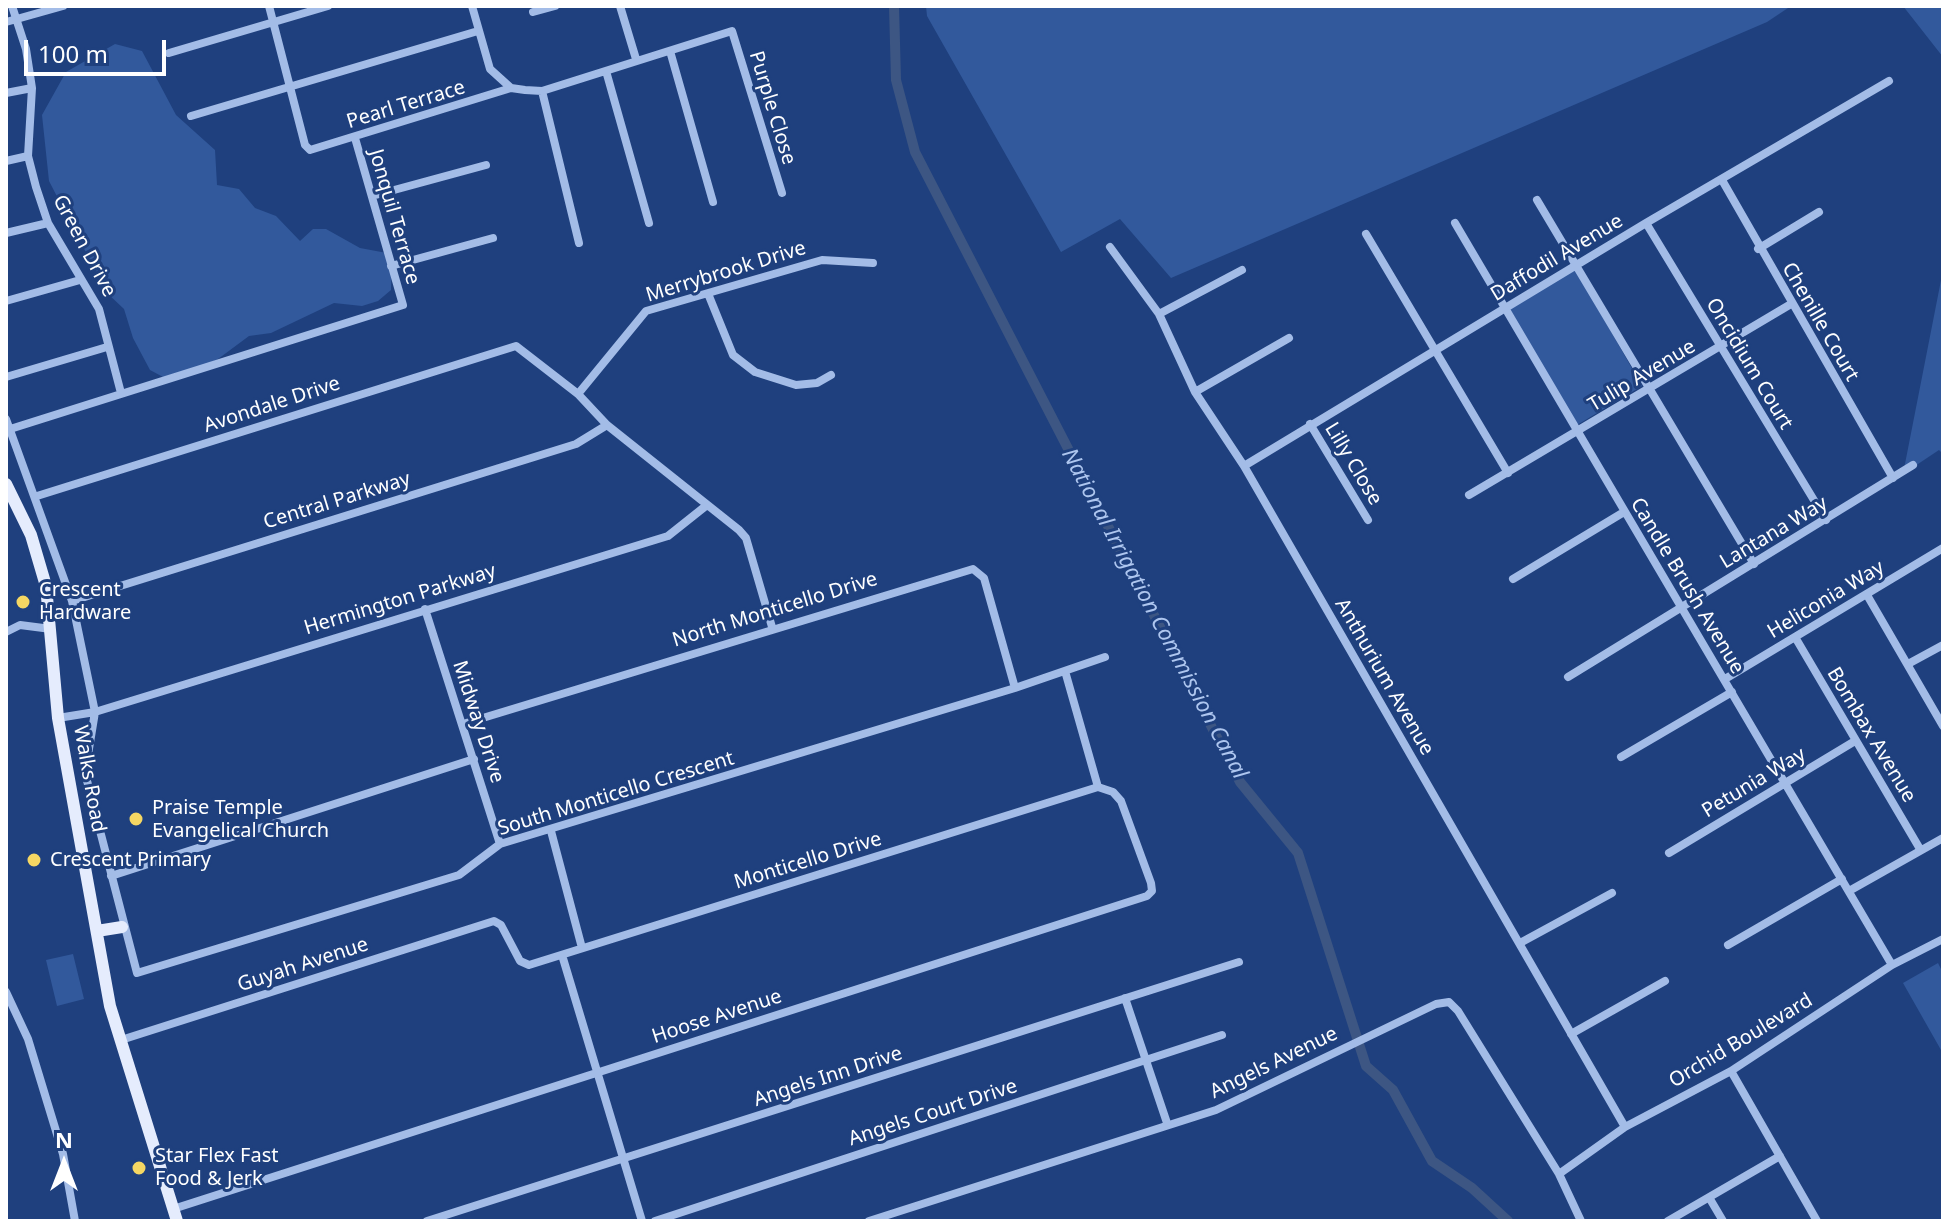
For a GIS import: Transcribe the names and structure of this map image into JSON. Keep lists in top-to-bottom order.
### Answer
{
  "streets": {
    "main road": ["Walks Road"],
    "street": [
      "Pearl Terrace",
      "Purple Close",
      "Jonquil Terrace",
      "Green Drive",
      "Daffodil Avenue",
      "Merrybrook Drive",
      "Chenille Court",
      "Oncidium Court",
      "Tulip Avenue",
      "Avondale Drive",
      "Lilly Close",
      "Central Parkway",
      "Lantana Way",
      "Candle Brush Avenue",
      "Hermington Parkway",
      "Heliconia Way",
      "North Monticello Drive",
      "Anthurium Avenue",
      "Midway Drive",
      "Bombax Avenue",
      "Petunia Way",
      "South Monticello Crescent",
      "Monticello Drive",
      "Guyah Avenue",
      "Hoose Avenue",
      "Orchid Boulevard",
      "Angels Avenue",
      "Angels Inn Drive",
      "Angels Court Drive"
    ]
  },
  "crossings": [
    ["Pearl Terrace", "Jonquil Terrace"],
    ["Jonquil Terrace", "Green Drive"],
    ["Daffodil Avenue", "Chenille Court"],
    ["Daffodil Avenue", "Oncidium Court"],
    ["Daffodil Avenue", "Lilly Close"],
    ["Daffodil Avenue", "Candle Brush Avenue"],
    ["Daffodil Avenue", "Anthurium Avenue"],
    ["Merrybrook Drive", "Avondale Drive"],
    ["Chenille Court", "Tulip Avenue"],
    ["Chenille Court", "Lantana Way"],
    ["Oncidium Court", "Tulip Avenue"],
    ["Oncidium Court", "Lantana Way"],
    ["Tulip Avenue", "Candle Brush Avenue"],
    ["Lantana Way", "Candle Brush Avenue"],
    ["Candle Brush Avenue", "Heliconia Way"],
    ["Candle Brush Avenue", "Petunia Way"],
    ["Candle Brush Avenue", "Orchid Boulevard"],
    ["Hermington Parkway", "Midway Drive"],
    ["Hermington Parkway", "Walks Road"],
    ["Heliconia Way", "Bombax Avenue"],
    ["North Monticello Drive", "Midway Drive"],
    ["North Monticello Drive", "South Monticello Crescent"],
    ["Anthurium Avenue", "Orchid Boulevard"],
    ["Midway Drive", "South Monticello Crescent"],
    ["Bombax Avenue", "Petunia Way"],
    ["Walks Road", "Guyah Avenue"],
    ["Walks Road", "Hoose Avenue"],
    ["Monticello Drive", "Guyah Avenue"],
    ["Monticello Drive", "Hoose Avenue"],
    ["Orchid Boulevard", "Angels Avenue"]
  ],
  "water": ["National Irrigation Commission Canal"],
  "places": [
    "Crescent Hardware",
    "Praise Temple Evangelical Church",
    "Crescent Primary",
    "Star Flex Fast Food & Jerk"
  ],
  "scale_bar": "100 m",
  "north": "top"
}
